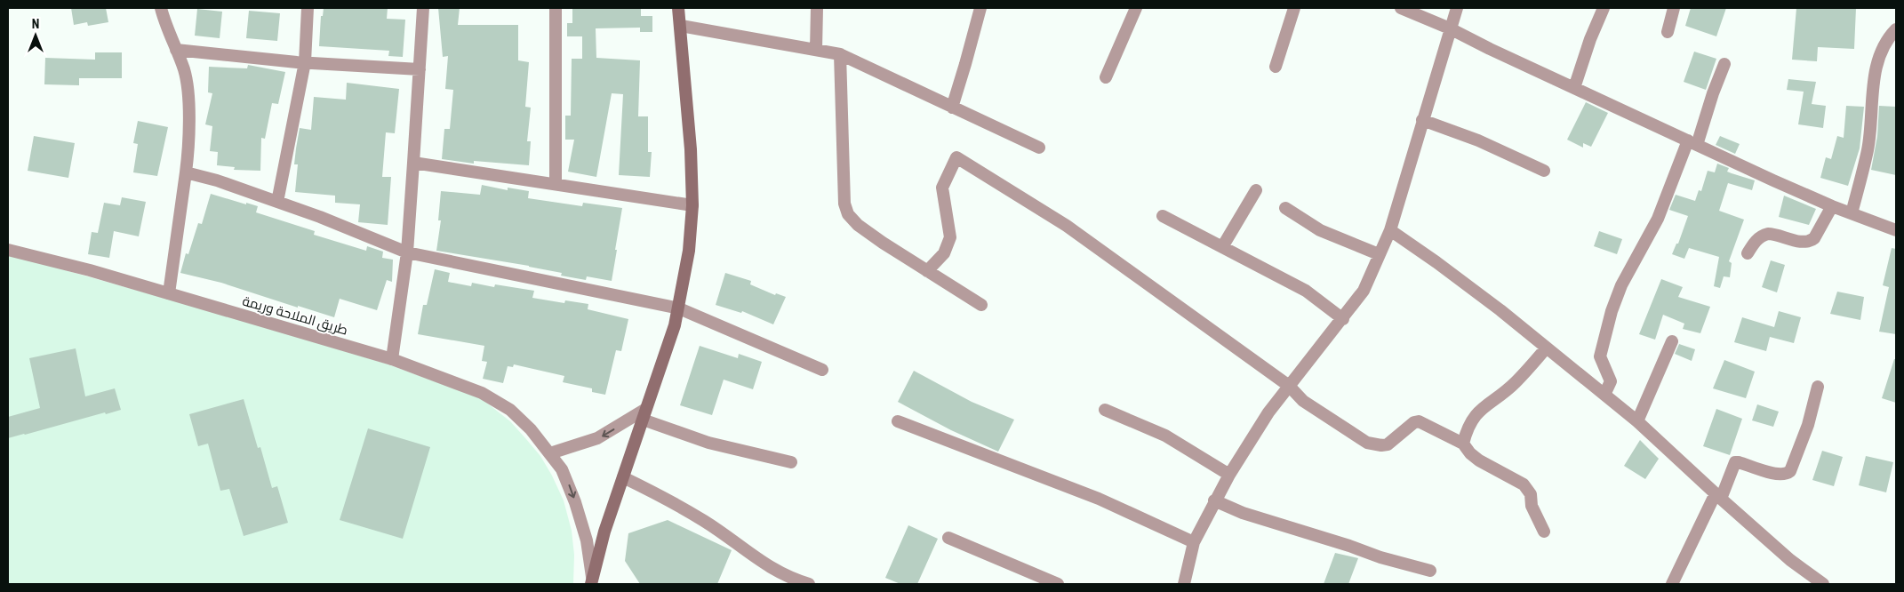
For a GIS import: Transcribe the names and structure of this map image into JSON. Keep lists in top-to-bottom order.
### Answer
{
  "streets": {
    "street": ["طريق الملاحة وريمة"]
  },
  "north": "top"
}
